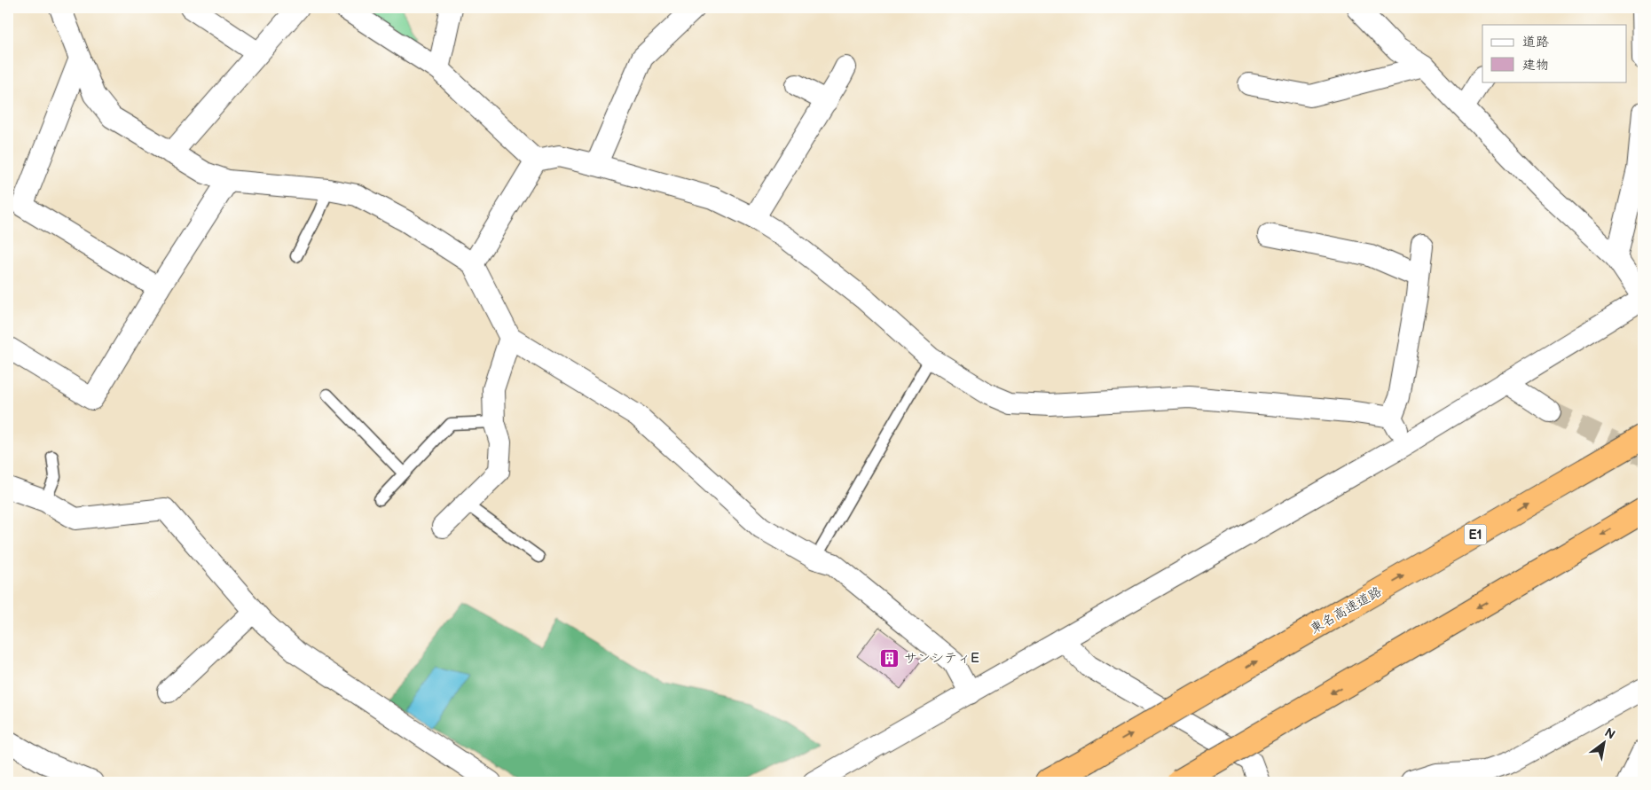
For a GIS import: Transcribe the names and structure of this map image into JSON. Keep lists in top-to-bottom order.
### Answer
{
  "streets": {
    "highway": ["E1", "東名高速道路"]
  },
  "places": {
    "building": ["サンシティE"]
  },
  "legend": ["道路", "建物"],
  "north": "top right"
}
